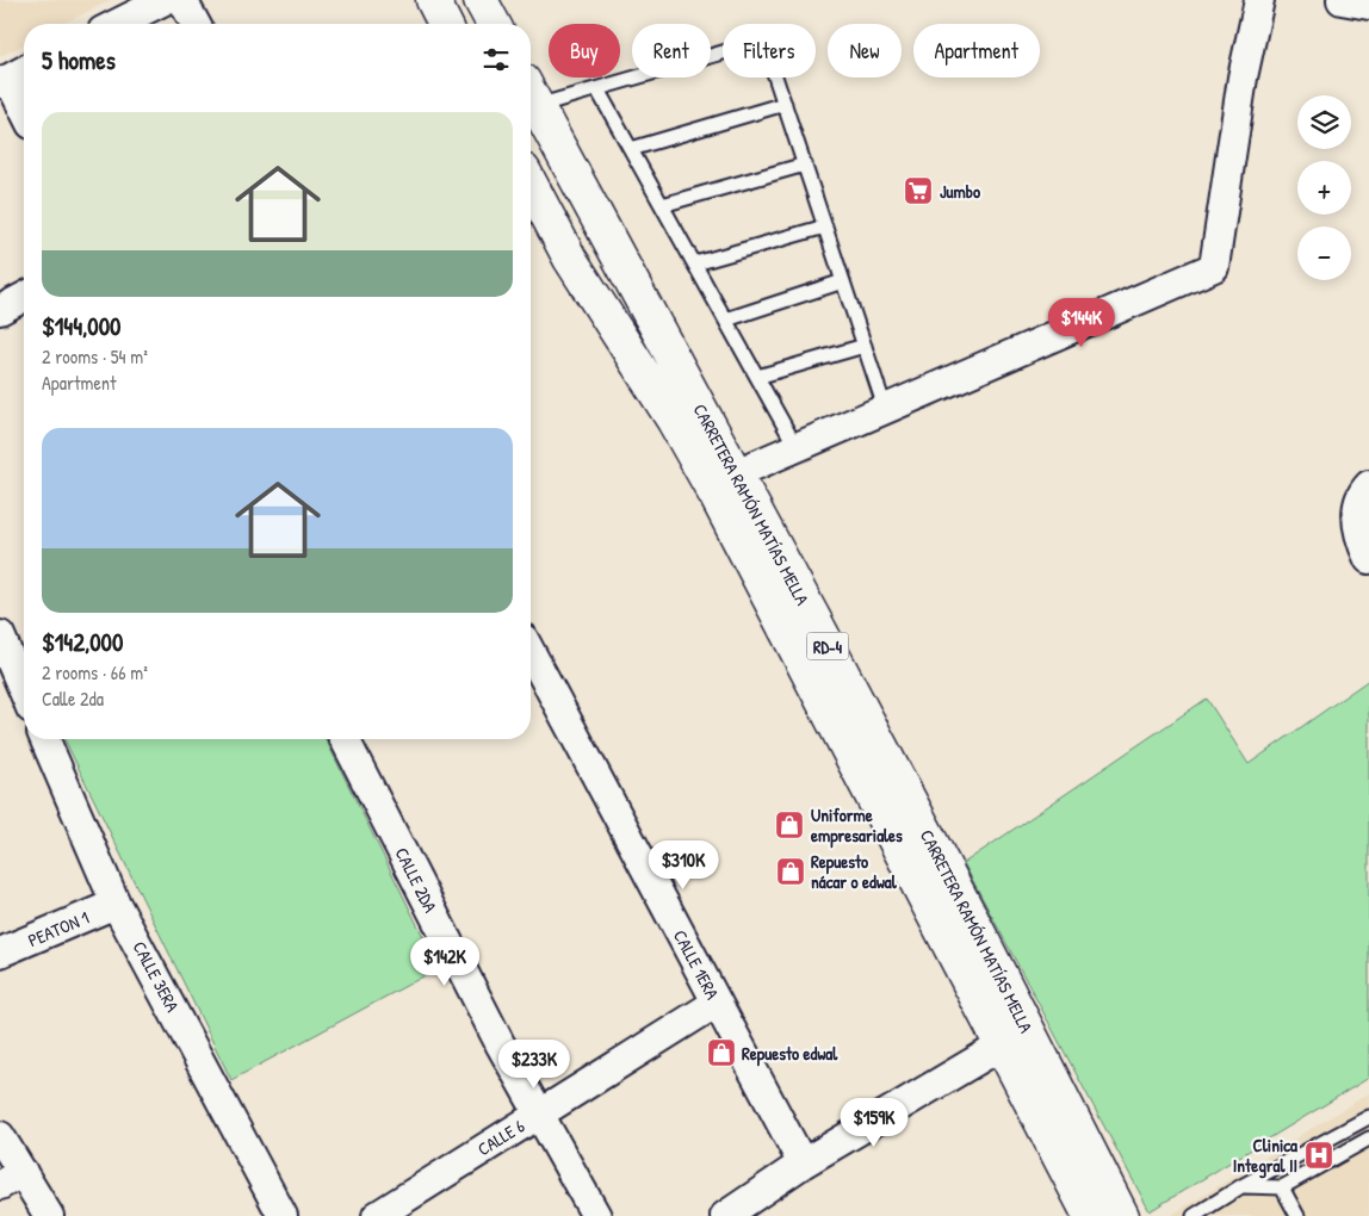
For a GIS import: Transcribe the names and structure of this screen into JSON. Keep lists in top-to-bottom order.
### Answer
{
  "streets": {
    "main road": ["CARRETERA RAMÓN MATÍAS MELLA", "RD-4"],
    "street": [
      "CALLE 2DA",
      "PEATON 1",
      "CALLE 1ERA",
      "CALLE 3ERA",
      "CALLE 6"
    ]
  },
  "crossings": [
    ["CALLE 2DA", "CALLE 6"],
    ["PEATON 1", "CALLE 3ERA"],
    ["CALLE 1ERA", "CALLE 6"]
  ],
  "places": {
    "supermarket": ["Jumbo"],
    "shop": ["Uniforme empresariales", "Repuesto nácar o edwal", "Repuesto edwal"],
    "hospital": ["Clinica Integral II"]
  },
  "page": {
    "chip": [
      "Buy",
      "Rent",
      "Filters",
      "New",
      "Apartment"
    ],
    "heading": "5 homes",
    "map_buttons": ["+", "−"],
    "list": [
      {
        "name": "$144,000",
        "note": "2 rooms · 54 m² · Apartment"
      },
      {
        "name": "$142,000",
        "note": "2 rooms · 66 m² · Calle 2da"
      }
    ],
    "price": [
      "$144K",
      "$310K",
      "$142K",
      "$233K",
      "$159K"
    ]
  }
}
